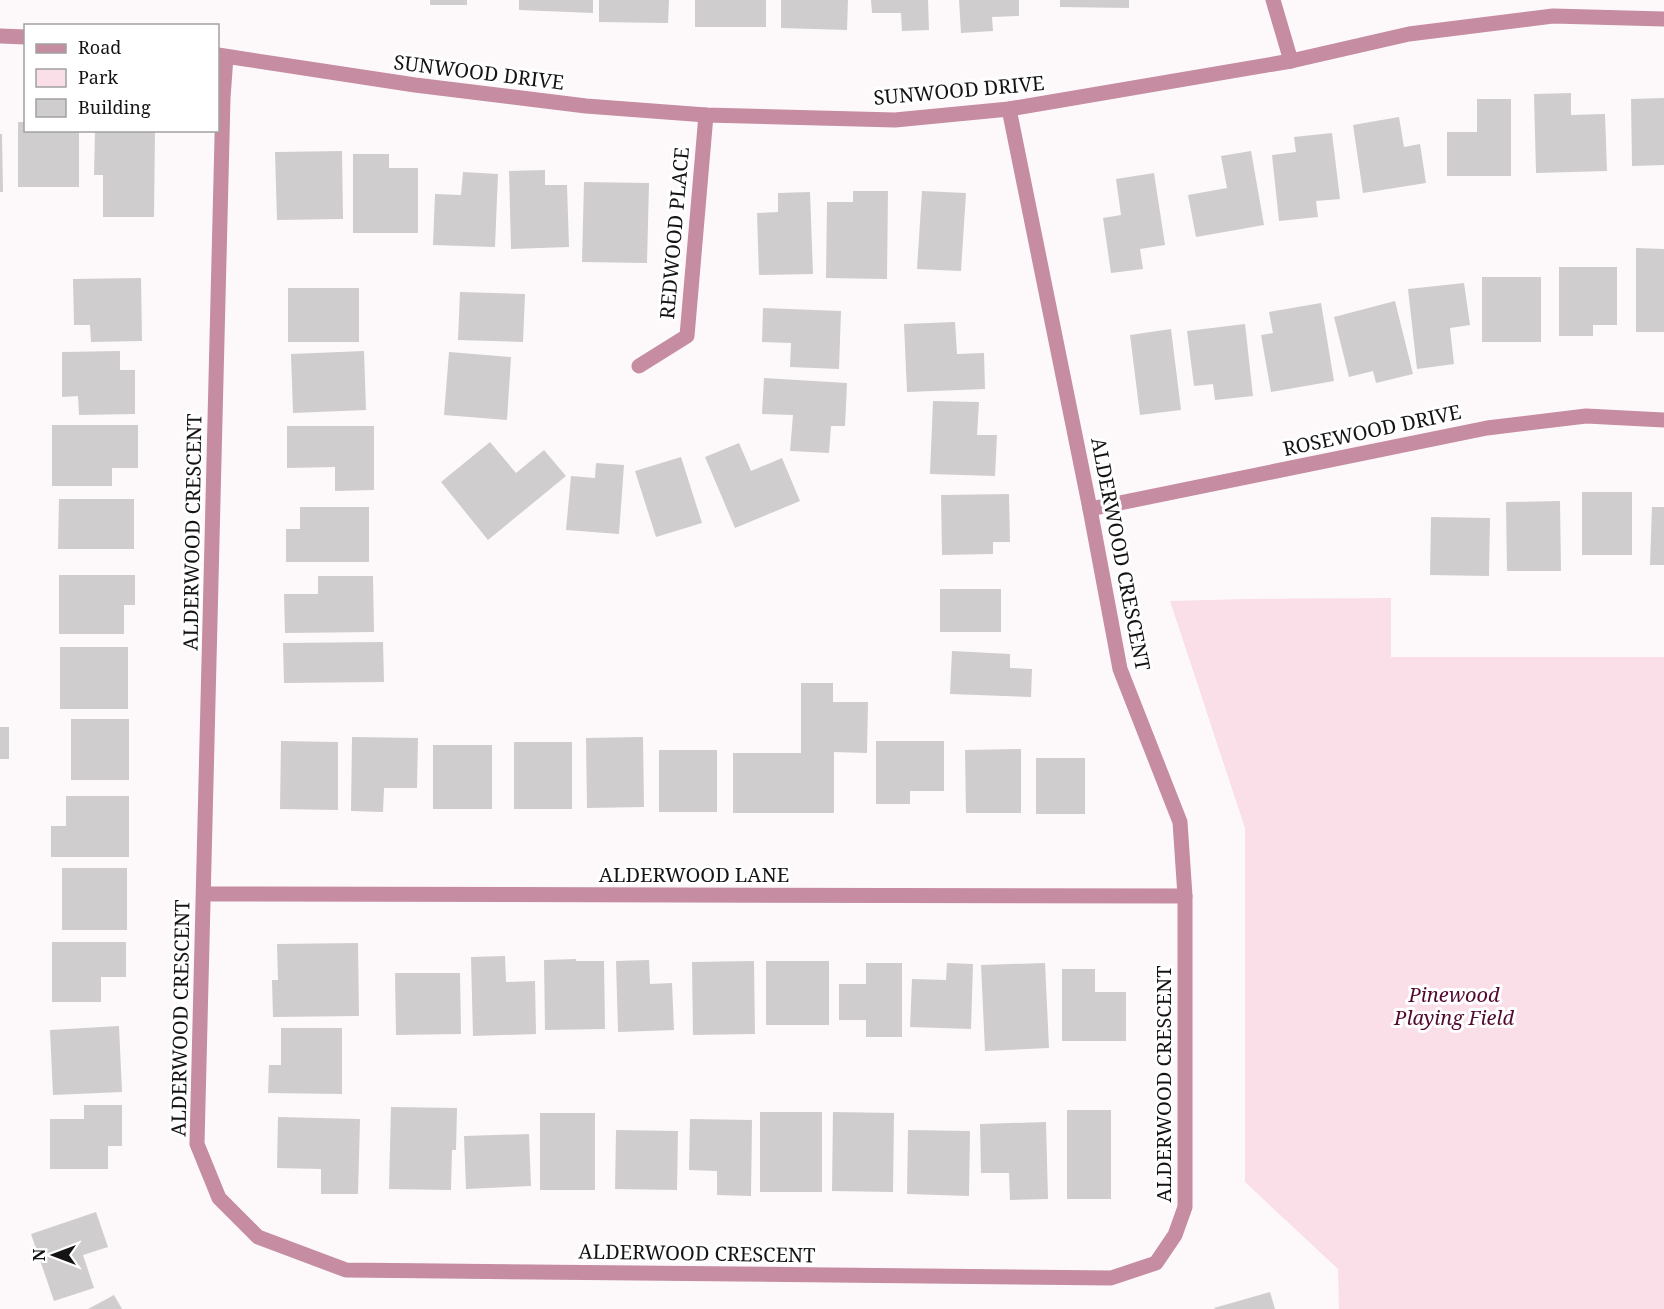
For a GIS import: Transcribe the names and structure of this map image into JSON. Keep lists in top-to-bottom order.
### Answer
{
  "streets": {
    "street": [
      "SUNWOOD DRIVE",
      "REDWOOD PLACE",
      "ROSEWOOD DRIVE",
      "ALDERWOOD CRESCENT",
      "ALDERWOOD LANE"
    ]
  },
  "crossings": [
    ["SUNWOOD DRIVE", "REDWOOD PLACE"],
    ["SUNWOOD DRIVE", "ALDERWOOD CRESCENT"],
    ["ROSEWOOD DRIVE", "ALDERWOOD CRESCENT"],
    ["ALDERWOOD CRESCENT", "ALDERWOOD LANE"]
  ],
  "parks": ["Pinewood Playing Field"],
  "legend": ["Road", "Park", "Building"],
  "north": "left"
}
